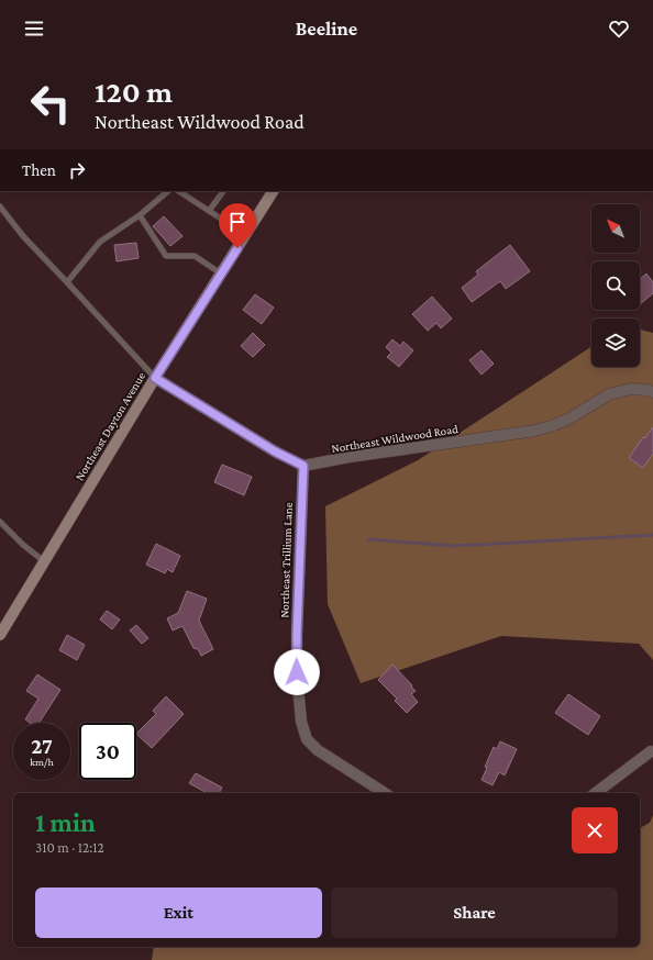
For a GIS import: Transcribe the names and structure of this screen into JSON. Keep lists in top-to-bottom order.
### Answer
{
  "streets": {
    "street": ["Northeast Dayton Avenue", "Northeast Wildwood Road", "Northeast Trillium Lane"]
  },
  "crossings": [
    ["Northeast Wildwood Road", "Northeast Trillium Lane"]
  ],
  "north": "top left",
  "page": {
    "header": "Beeline",
    "turn": ["120 m", "Northeast Wildwood Road"],
    "then": "Then",
    "speed": "27 km/h",
    "limit": "30",
    "heading": ["1 min", "310 m · 12:12"],
    "buttons": ["Exit", "Share"]
  }
}
